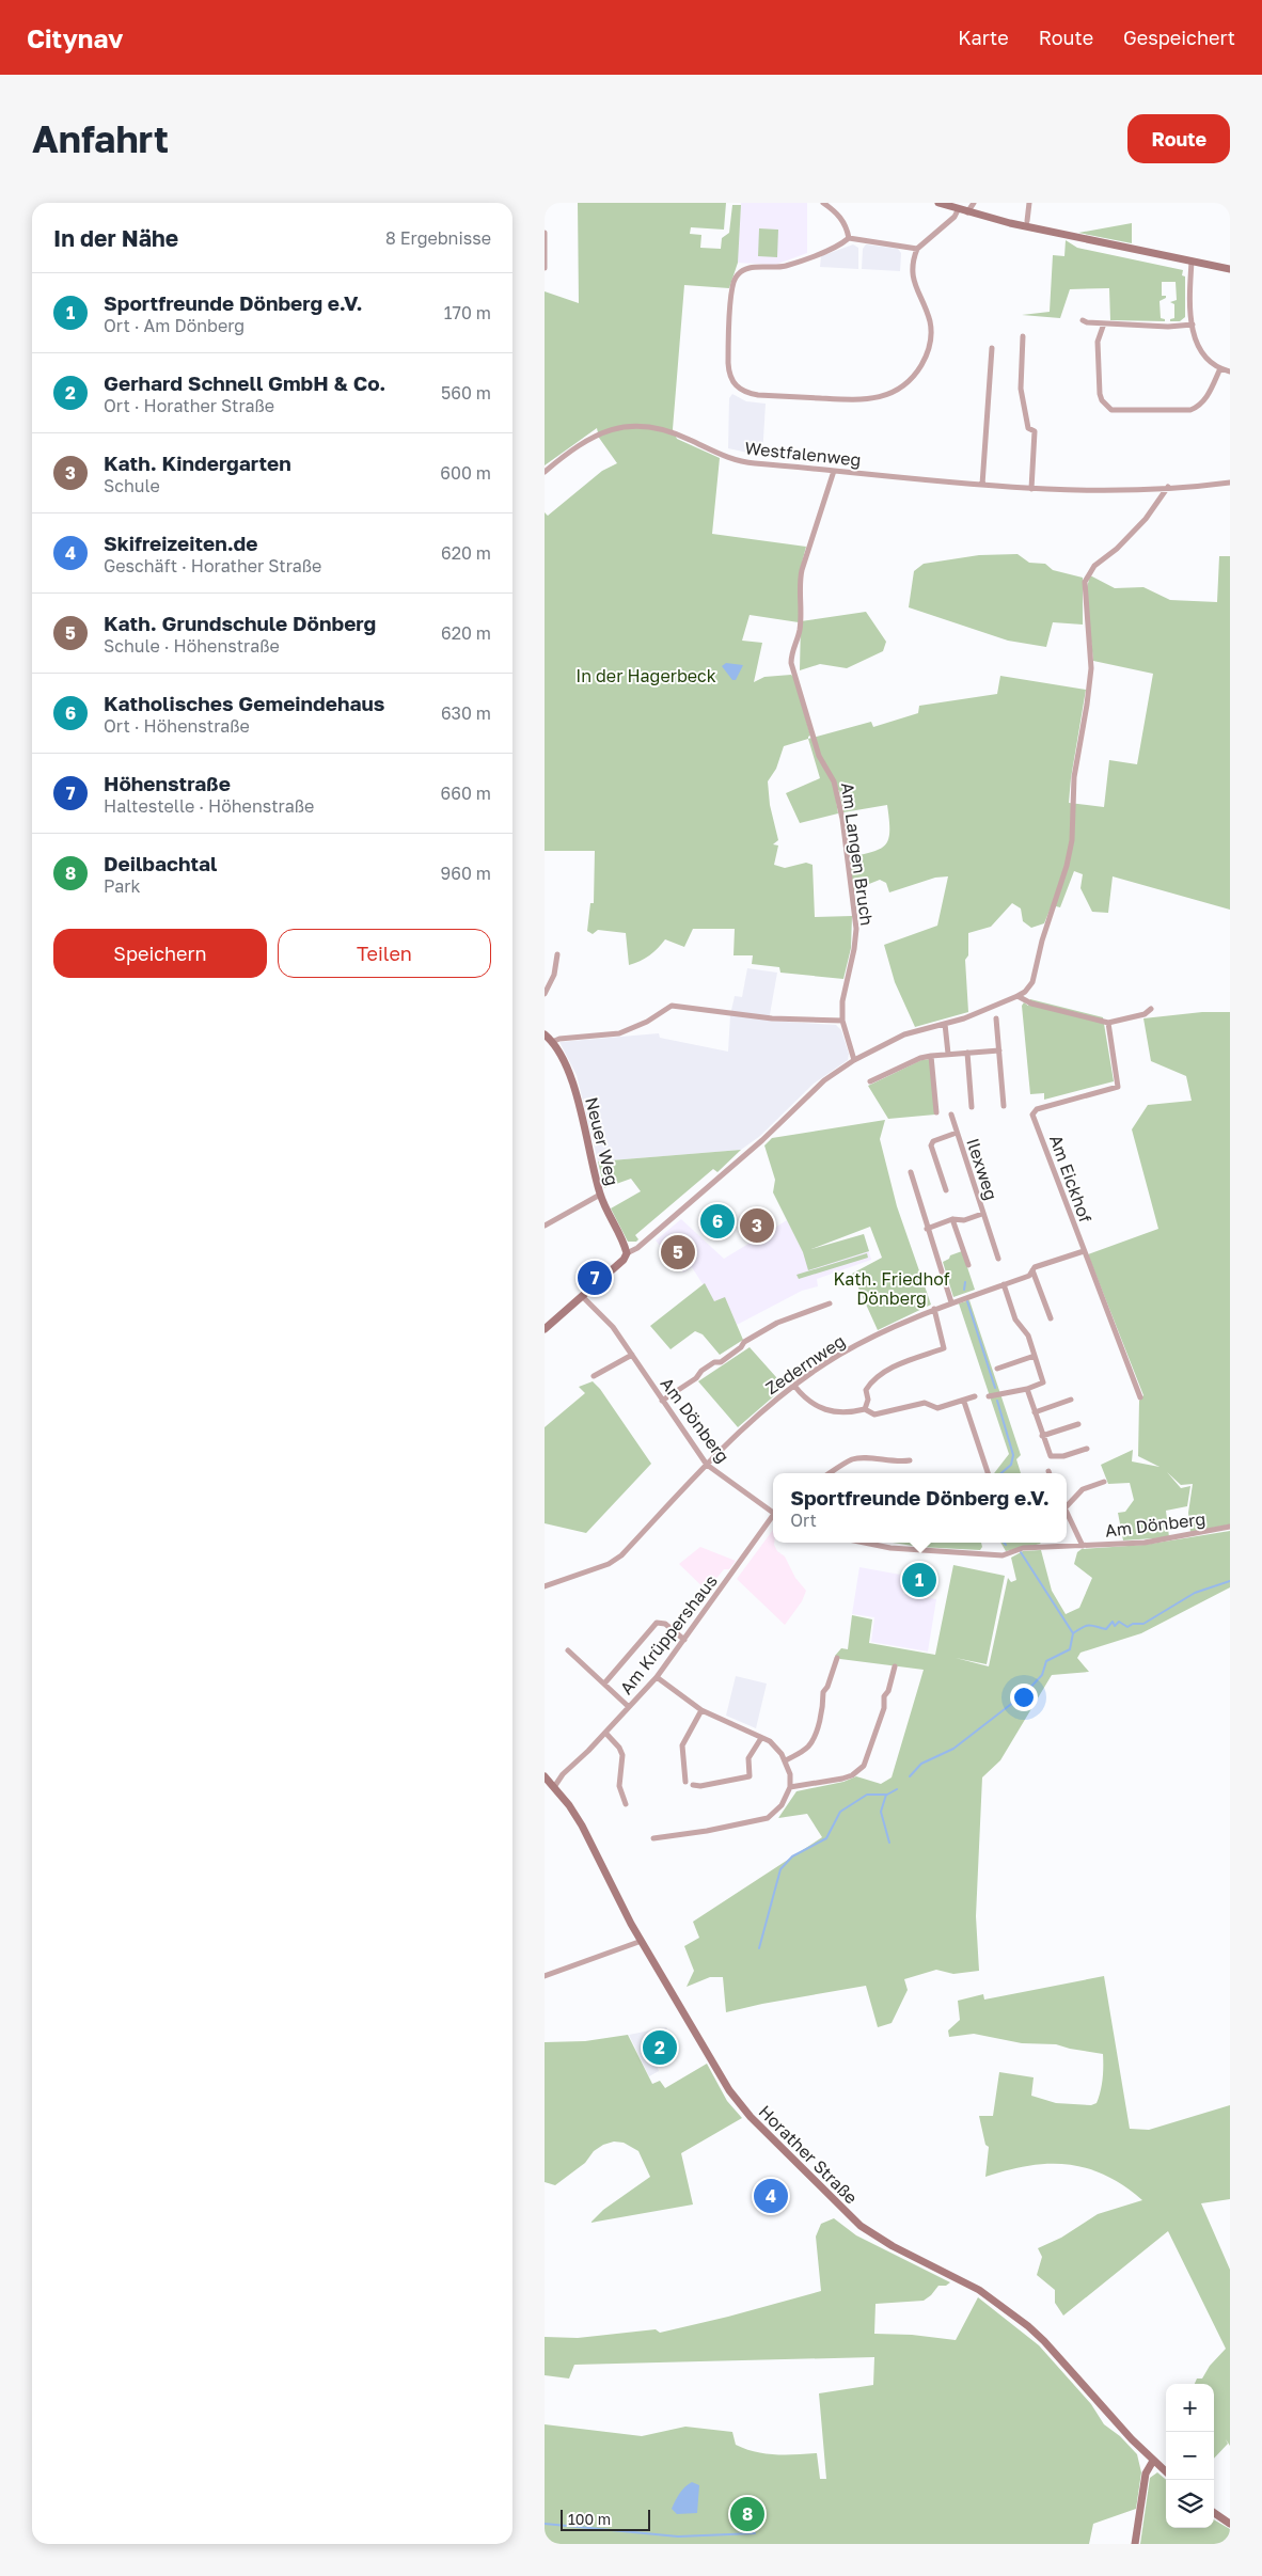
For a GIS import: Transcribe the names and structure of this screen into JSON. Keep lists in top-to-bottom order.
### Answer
{
  "streets": {
    "main road": ["Neuer Weg", "Horather Straße"],
    "street": [
      "Westfalenweg",
      "Am Langen Bruch",
      "Ilexweg",
      "Am Eickhof",
      "Zedernweg",
      "Am Dönberg",
      "Am Krüppershaus"
    ]
  },
  "crossings": [
    ["Westfalenweg", "Am Langen Bruch"],
    ["Am Eickhof", "Zedernweg"],
    ["Zedernweg", "Am Dönberg"],
    ["Am Krüppershaus", "Horather Straße"]
  ],
  "parks": ["In der Hagerbeck", "Kath. Friedhof Dönberg"],
  "scale_bar": "100 m",
  "page": {
    "header": "Citynav",
    "nav": ["Karte", "Route", "Gespeichert"],
    "buttons": [
      "Route",
      ["Speichern", "Teilen"]
    ],
    "title": "Anfahrt",
    "heading": ["In der Nähe", "8 Ergebnisse"],
    "list": [
      {
        "mark": "1",
        "name": "Sportfreunde Dönberg e.V.",
        "note": "Ort · Am Dönberg",
        "value": "170 m"
      },
      {
        "mark": "2",
        "name": "Gerhard Schnell GmbH & Co.",
        "note": "Ort · Horather Straße",
        "value": "560 m"
      },
      {
        "mark": "3",
        "name": "Kath. Kindergarten",
        "note": "Schule",
        "value": "600 m"
      },
      {
        "mark": "4",
        "name": "Skifreizeiten.de",
        "note": "Geschäft · Horather Straße",
        "value": "620 m"
      },
      {
        "mark": "5",
        "name": "Kath. Grundschule Dönberg",
        "note": "Schule · Höhenstraße",
        "value": "620 m"
      },
      {
        "mark": "6",
        "name": "Katholisches Gemeindehaus",
        "note": "Ort · Höhenstraße",
        "value": "630 m"
      },
      {
        "mark": "7",
        "name": "Höhenstraße",
        "note": "Haltestelle · Höhenstraße",
        "value": "660 m"
      },
      {
        "mark": "8",
        "name": "Deilbachtal",
        "note": "Park",
        "value": "960 m"
      }
    ],
    "pins": [
      "6",
      "3",
      "5",
      "7",
      "1",
      "2",
      "4",
      "8"
    ],
    "popup": ["Sportfreunde Dönberg e.V.", "Ort"],
    "map_buttons": ["+", "−"],
    "scale": "100 m"
  }
}
